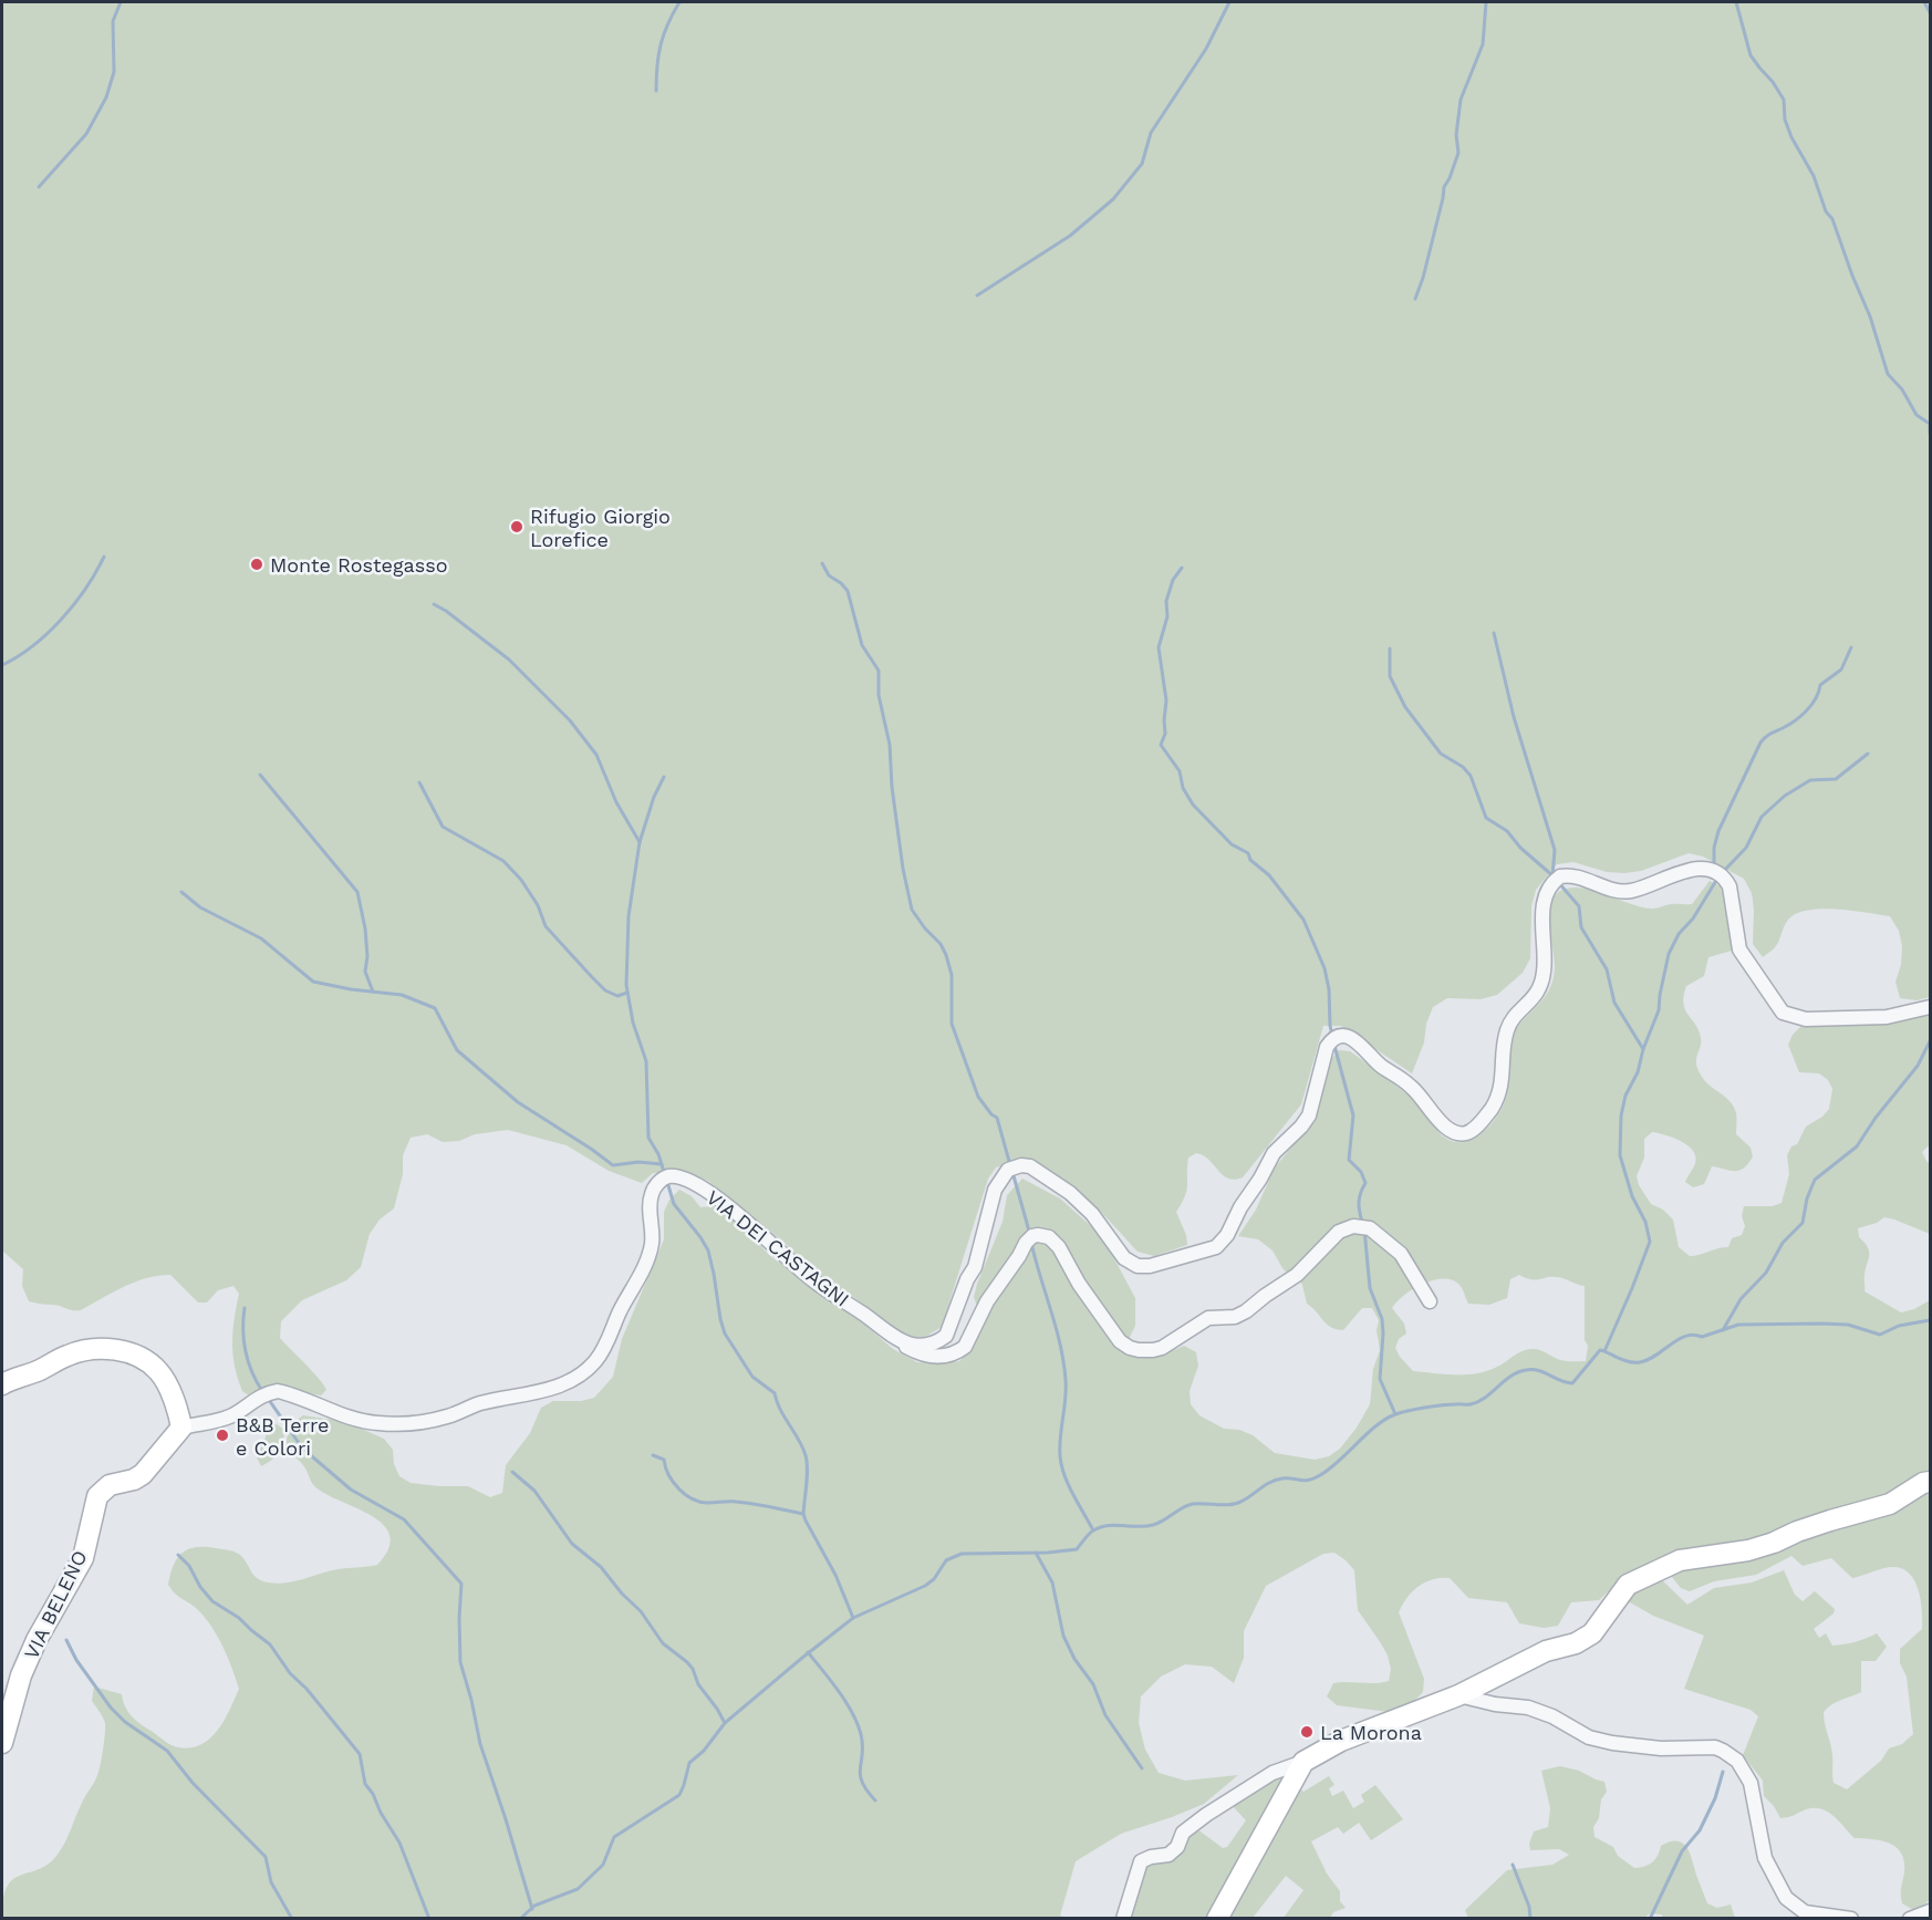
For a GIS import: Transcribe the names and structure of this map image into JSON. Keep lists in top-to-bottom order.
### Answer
{
  "streets": {
    "street": ["VIA DEI CASTAGNI", "VIA BELENO"]
  },
  "crossings": [
    ["VIA DEI CASTAGNI", "VIA BELENO"]
  ],
  "places": [
    "Rifugio Giorgio Lorefice",
    "Monte Rostegasso",
    "B&B Terre e Colori",
    "La Morona"
  ]
}
